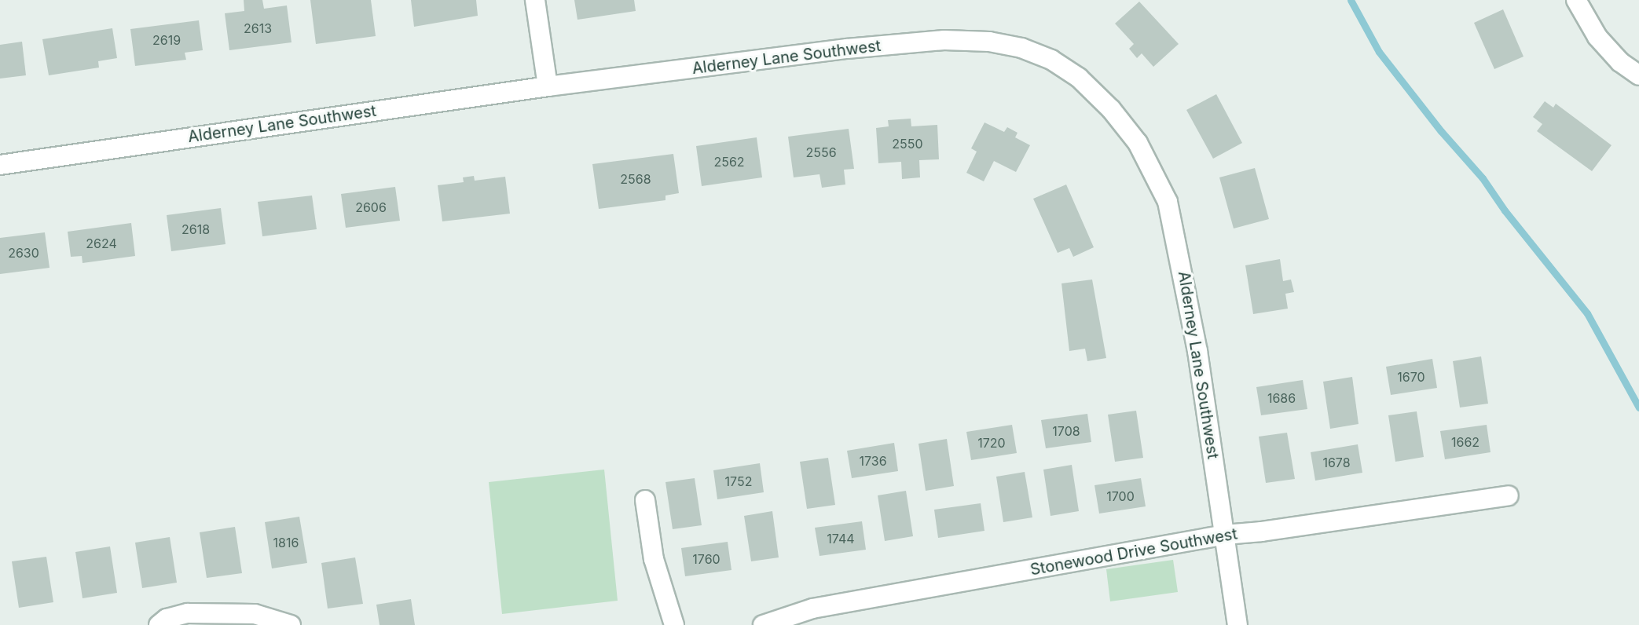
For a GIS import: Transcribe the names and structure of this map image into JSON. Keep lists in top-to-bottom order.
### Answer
{
  "streets": {
    "street": ["Alderney Lane Southwest", "Stonewood Drive Southwest"]
  },
  "crossings": [
    ["Alderney Lane Southwest", "Stonewood Drive Southwest"]
  ],
  "house_numbers": [
    "2613",
    "2619",
    "2550",
    "2556",
    "2562",
    "2568",
    "2606",
    "2618",
    "2624",
    "2630",
    "1670",
    "1686",
    "1708",
    "1662",
    "1720",
    "1736",
    "1678",
    "1752",
    "1700",
    "1744",
    "1816",
    "1760"
  ]
}
